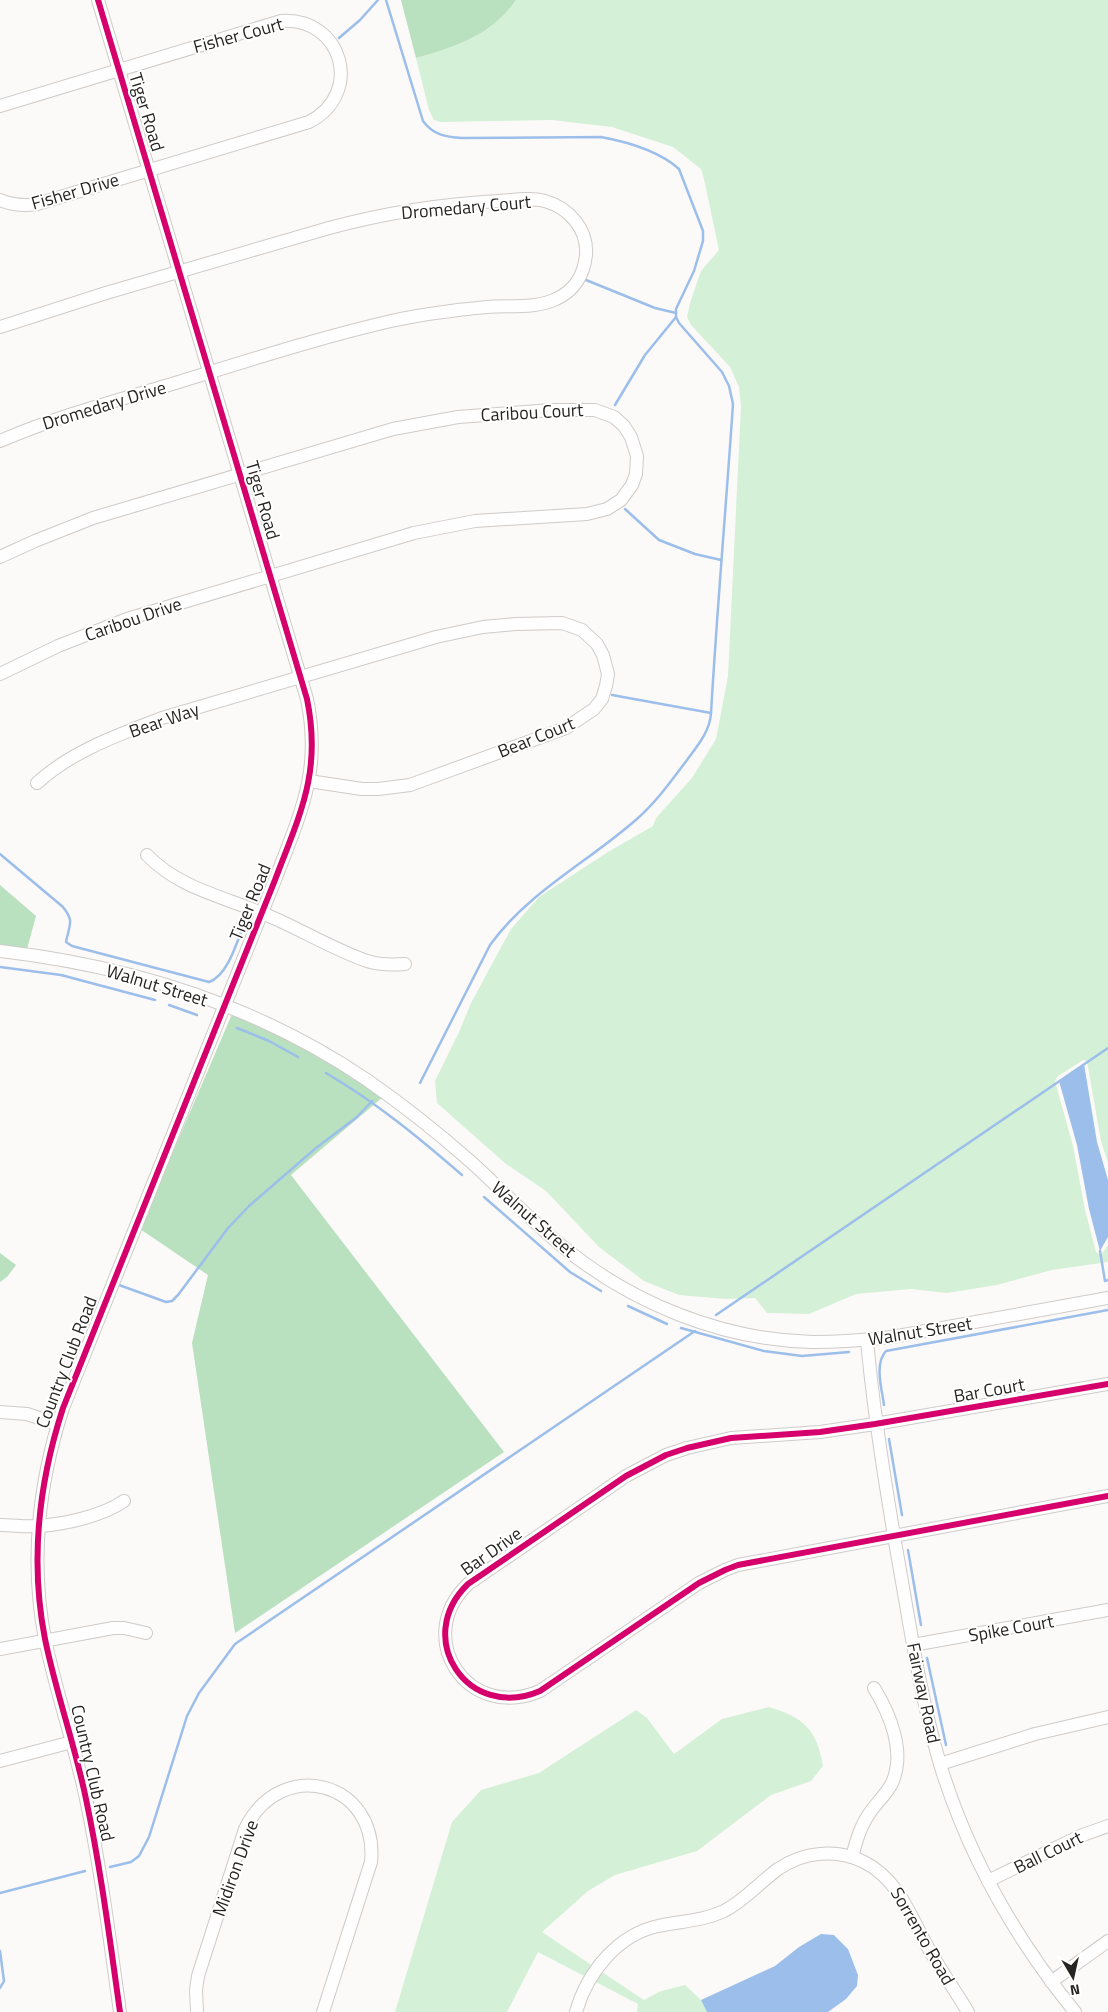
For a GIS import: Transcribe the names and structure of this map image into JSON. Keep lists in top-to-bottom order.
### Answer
{
  "streets": {
    "street": [
      "Fisher Court",
      "Tiger Road",
      "Fisher Drive",
      "Dromedary Court",
      "Dromedary Drive",
      "Caribou Court",
      "Caribou Drive",
      "Bear Way",
      "Bear Court",
      "Walnut Street",
      "Country Club Road",
      "Bar Court",
      "Bar Drive",
      "Spike Court",
      "Fairway Road",
      "Ball Court",
      "Midiron Drive",
      "Sorrento Road"
    ]
  },
  "crossings": [
    ["Fisher Court", "Tiger Road"],
    ["Fisher Court", "Fisher Drive"],
    ["Tiger Road", "Fisher Drive"],
    ["Tiger Road", "Dromedary Court"],
    ["Tiger Road", "Dromedary Drive"],
    ["Tiger Road", "Caribou Court"],
    ["Tiger Road", "Caribou Drive"],
    ["Tiger Road", "Bear Way"],
    ["Tiger Road", "Bear Court"],
    ["Tiger Road", "Walnut Street"],
    ["Tiger Road", "Country Club Road"],
    ["Dromedary Court", "Dromedary Drive"],
    ["Caribou Court", "Caribou Drive"],
    ["Bear Way", "Bear Court"],
    ["Walnut Street", "Country Club Road"],
    ["Walnut Street", "Fairway Road"],
    ["Bar Court", "Bar Drive"],
    ["Bar Court", "Fairway Road"],
    ["Bar Drive", "Fairway Road"],
    ["Spike Court", "Fairway Road"],
    ["Fairway Road", "Ball Court"]
  ],
  "north": "bottom"
}
